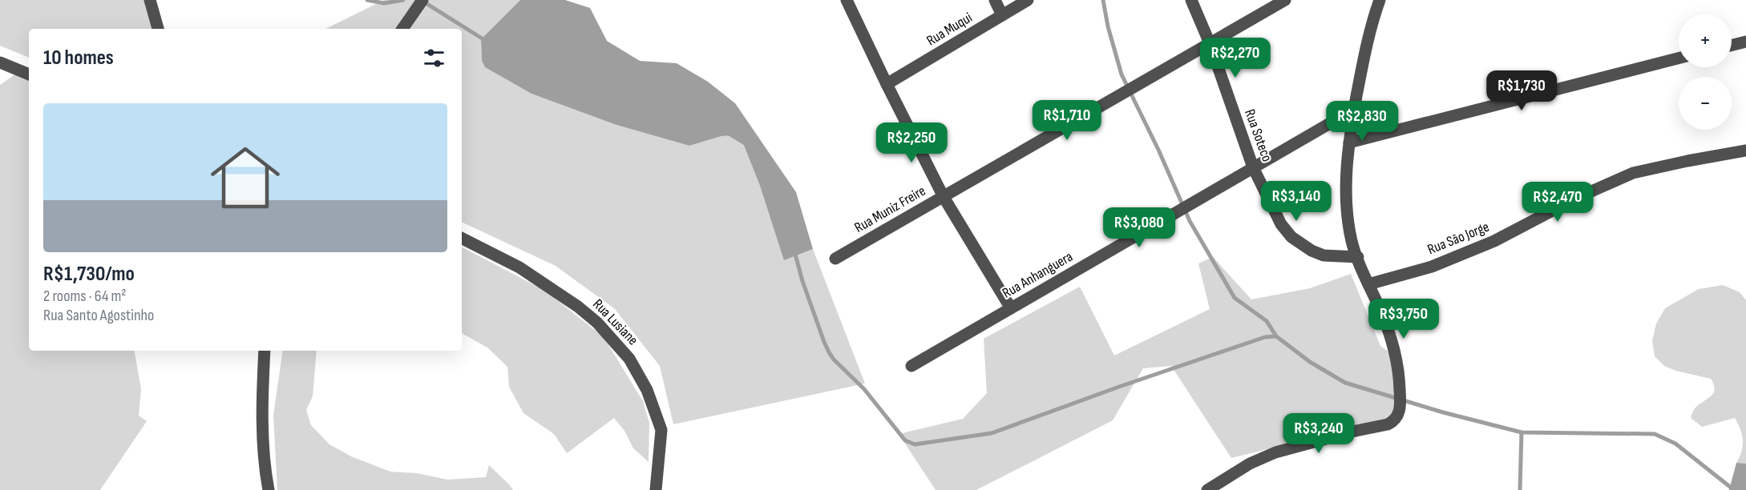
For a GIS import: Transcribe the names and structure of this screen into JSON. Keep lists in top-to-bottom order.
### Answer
{
  "streets": {
    "street": [
      "Rua Muqui",
      "Rua Soteco",
      "Rua Muniz Freire",
      "Rua São Jorge",
      "Rua Anhanguera",
      "Rua Lusiane"
    ]
  },
  "crossings": [
    ["Rua Soteco", "Rua Muniz Freire"],
    ["Rua Soteco", "Rua Anhanguera"]
  ],
  "page": {
    "map_buttons": ["+", "−"],
    "heading": "10 homes",
    "price": [
      "R$2,270",
      "R$1,730",
      "R$1,710",
      "R$2,830",
      "R$2,250",
      "R$3,140",
      "R$2,470",
      "R$3,080",
      "R$3,750",
      "R$3,240"
    ],
    "list": [
      {
        "name": "R$1,730/mo",
        "note": "2 rooms · 64 m² · Rua Santo Agostinho"
      }
    ]
  }
}
